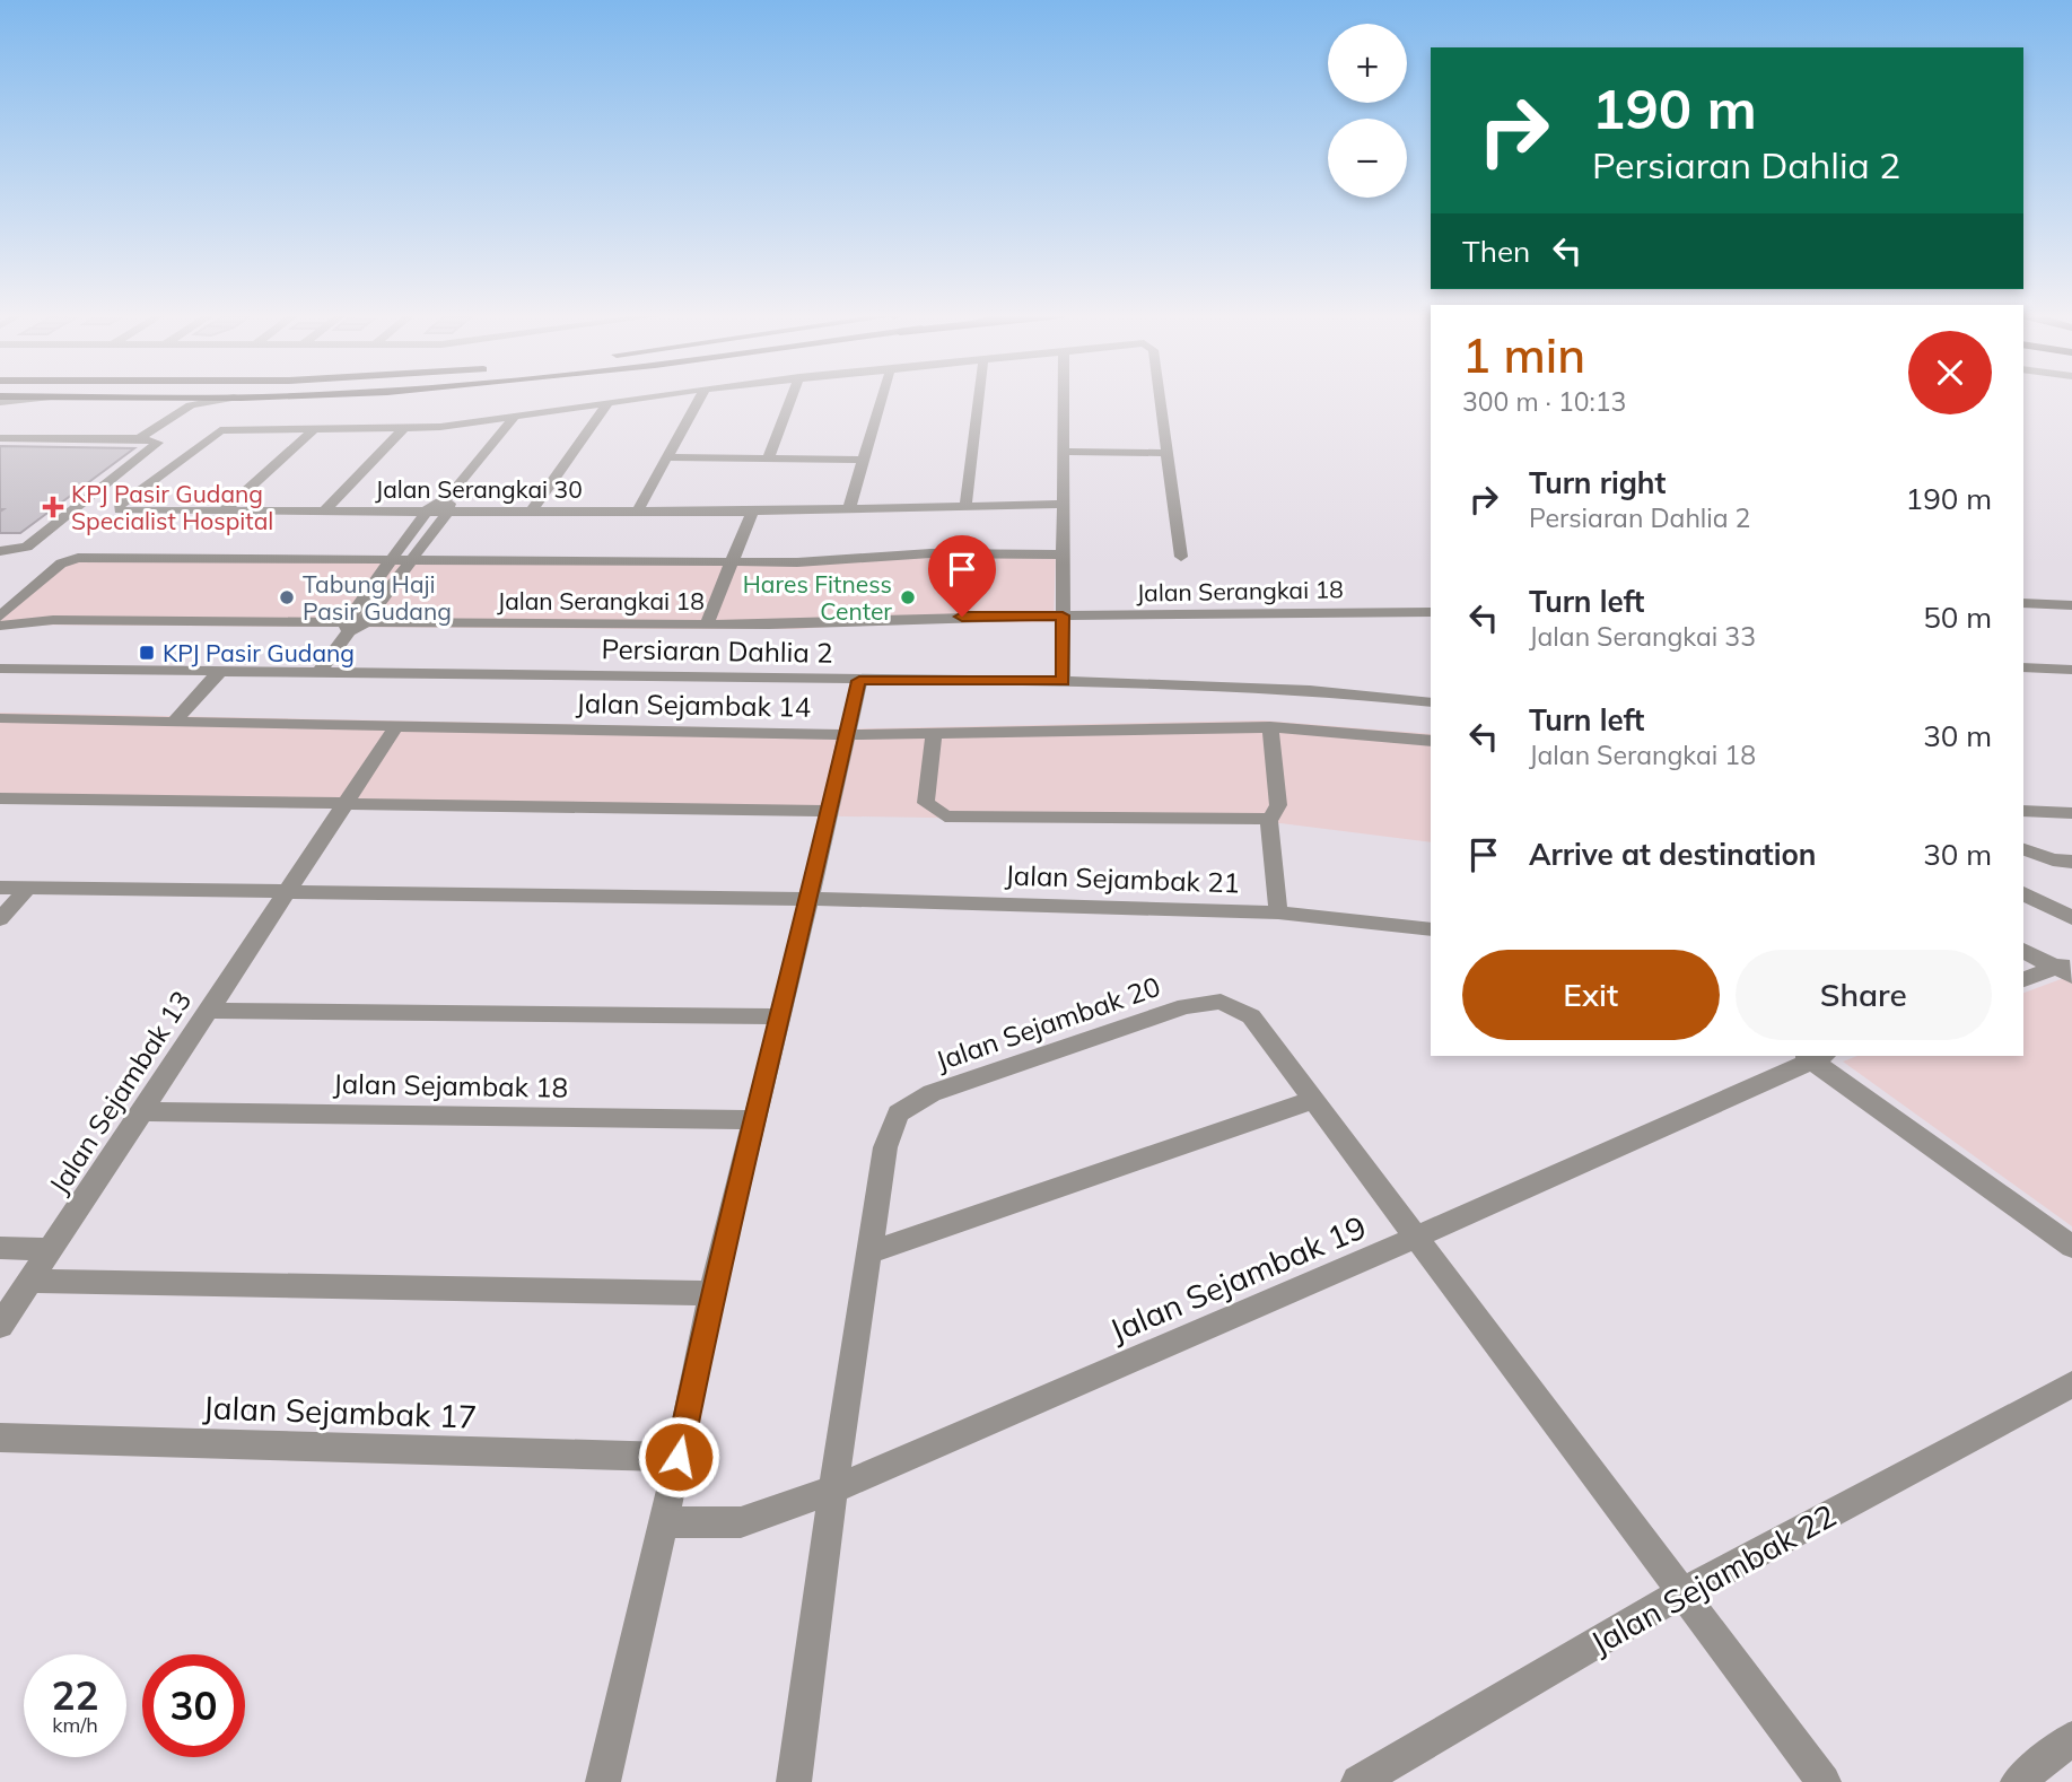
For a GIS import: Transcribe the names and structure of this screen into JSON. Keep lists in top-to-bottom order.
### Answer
{
  "streets": {
    "street": [
      "Jalan Serangkai 30",
      "Jalan Serangkai 18",
      "Persiaran Dahlia 2",
      "Jalan Sejambak 14",
      "Jalan Sejambak 21",
      "Jalan Sejambak 20",
      "Jalan Sejambak 18",
      "Jalan Sejambak 13",
      "Jalan Sejambak 19",
      "Jalan Sejambak 17",
      "Jalan Sejambak 22"
    ]
  },
  "crossings": [
    ["Jalan Sejambak 14", "Jalan Sejambak 13"],
    ["Jalan Sejambak 18", "Jalan Sejambak 13"]
  ],
  "places": {
    "health": ["KPJ Pasir Gudang Specialist Hospital"],
    "other": ["Tabung Haji Pasir Gudang", "Hares Fitness Center"],
    "transit": ["KPJ Pasir Gudang"]
  },
  "page": {
    "map_buttons": ["+", "−"],
    "turn": ["190 m", "Persiaran Dahlia 2"],
    "then": "Then",
    "heading": ["1 min", "300 m · 10:13"],
    "list": [
      {
        "name": "Turn right",
        "note": "Persiaran Dahlia 2",
        "value": "190 m"
      },
      {
        "name": "Turn left",
        "note": "Jalan Serangkai 33",
        "value": "50 m"
      },
      {
        "name": "Turn left",
        "note": "Jalan Serangkai 18",
        "value": "30 m"
      },
      {
        "name": "Arrive at destination",
        "value": "30 m"
      }
    ],
    "buttons": ["Exit", "Share"],
    "speed": "22 km/h",
    "limit": "30"
  }
}
